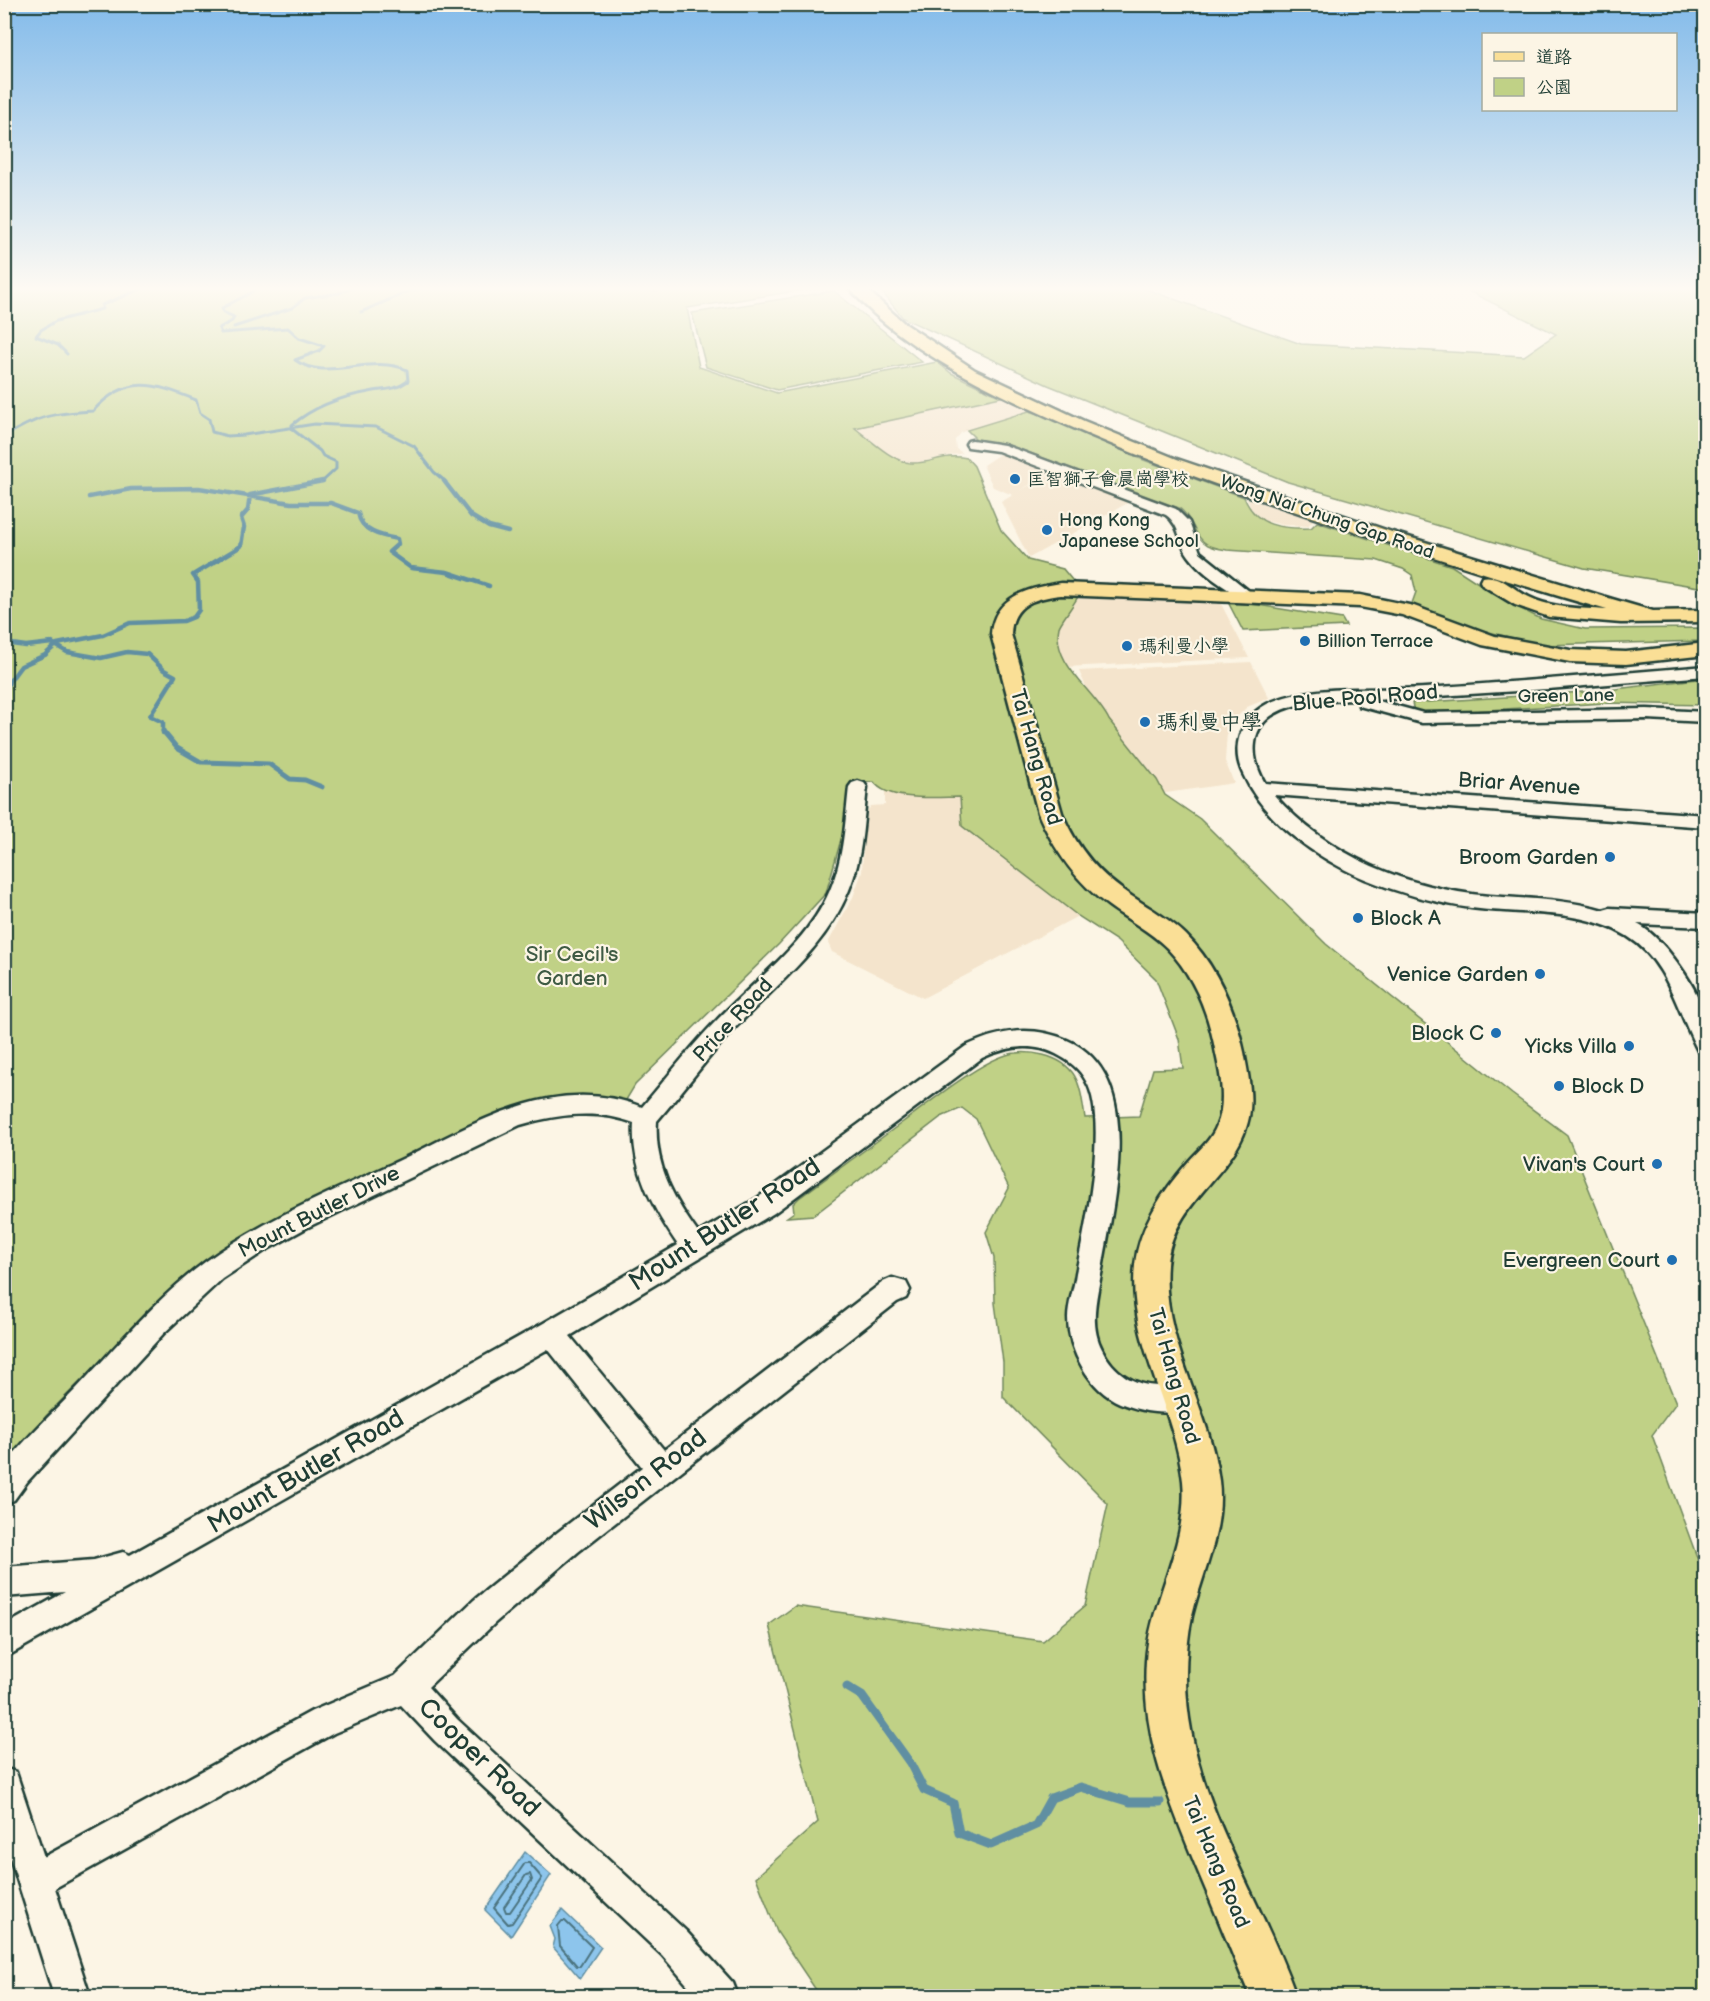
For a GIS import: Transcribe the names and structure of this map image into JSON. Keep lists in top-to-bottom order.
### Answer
{
  "streets": {
    "main road": ["Wong Nai Chung Gap Road", "Tai Hang Road"],
    "street": [
      "Green Lane",
      "Blue Pool Road",
      "Briar Avenue",
      "Price Road",
      "Mount Butler Drive",
      "Mount Butler Road",
      "Wilson Road",
      "Cooper Road"
    ]
  },
  "crossings": [
    ["Green Lane", "Blue Pool Road"],
    ["Blue Pool Road", "Briar Avenue"],
    ["Tai Hang Road", "Mount Butler Road"],
    ["Price Road", "Mount Butler Drive"],
    ["Wilson Road", "Cooper Road"]
  ],
  "parks": ["Sir Cecil's Garden"],
  "places": [
    "匡智獅子會晨崗學校",
    "Hong Kong Japanese School",
    "Billion Terrace",
    "瑪利曼小學",
    "瑪利曼中學",
    "Broom Garden",
    "Block A",
    "Venice Garden",
    "Block C",
    "Yicks Villa",
    "Block D",
    "Vivan's Court",
    "Evergreen Court"
  ],
  "legend": ["道路", "公園"]
}
